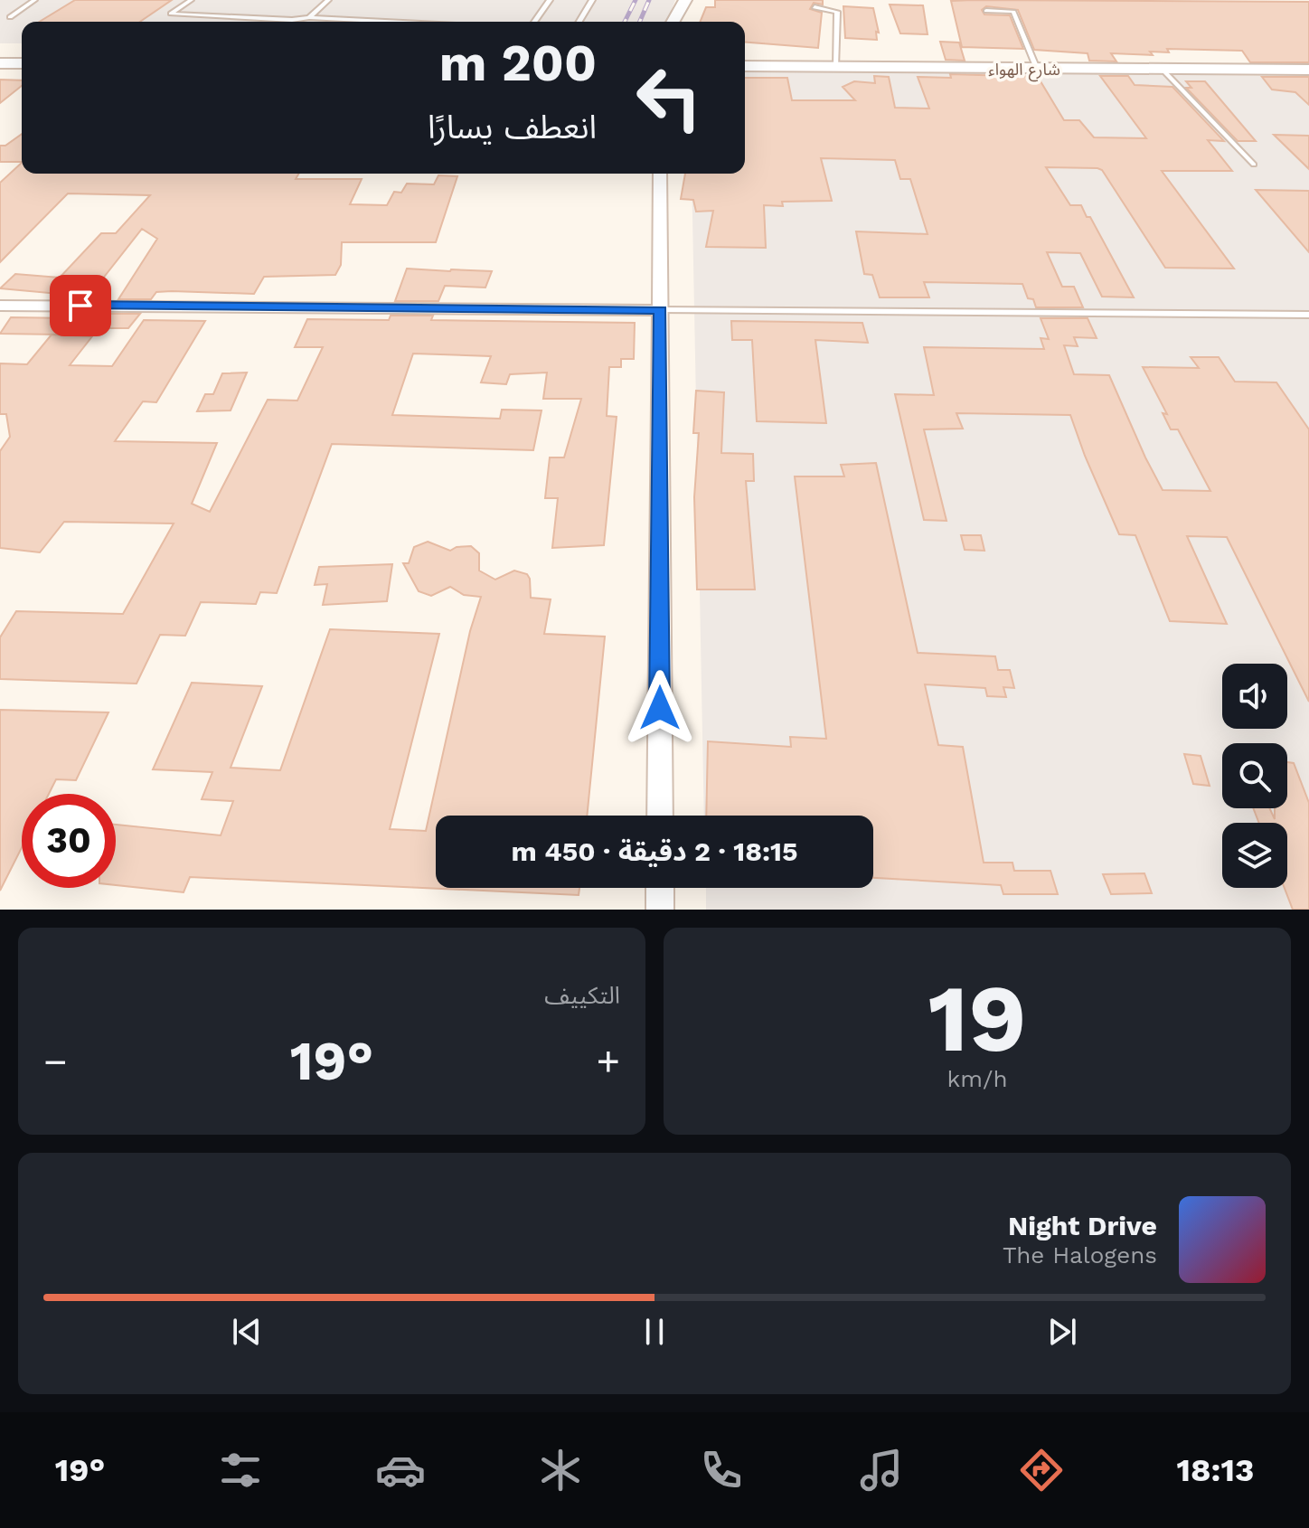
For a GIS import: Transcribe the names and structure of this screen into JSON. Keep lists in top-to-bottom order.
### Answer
{
  "streets": {
    "street": ["شارع الهواء"]
  },
  "page": {
    "turn": ["200 m", "انعطف يسارًا"],
    "limit": "30",
    "trip": "18:15 · 2 دقيقة · 450 m",
    "tile": [
      ["19", "km/h"],
      "التكييف"
    ],
    "heat": ["−", "19°", "+"],
    "song": ["Night Drive", "The Halogens"],
    "tabs": ["18:13", "19°"]
  }
}
